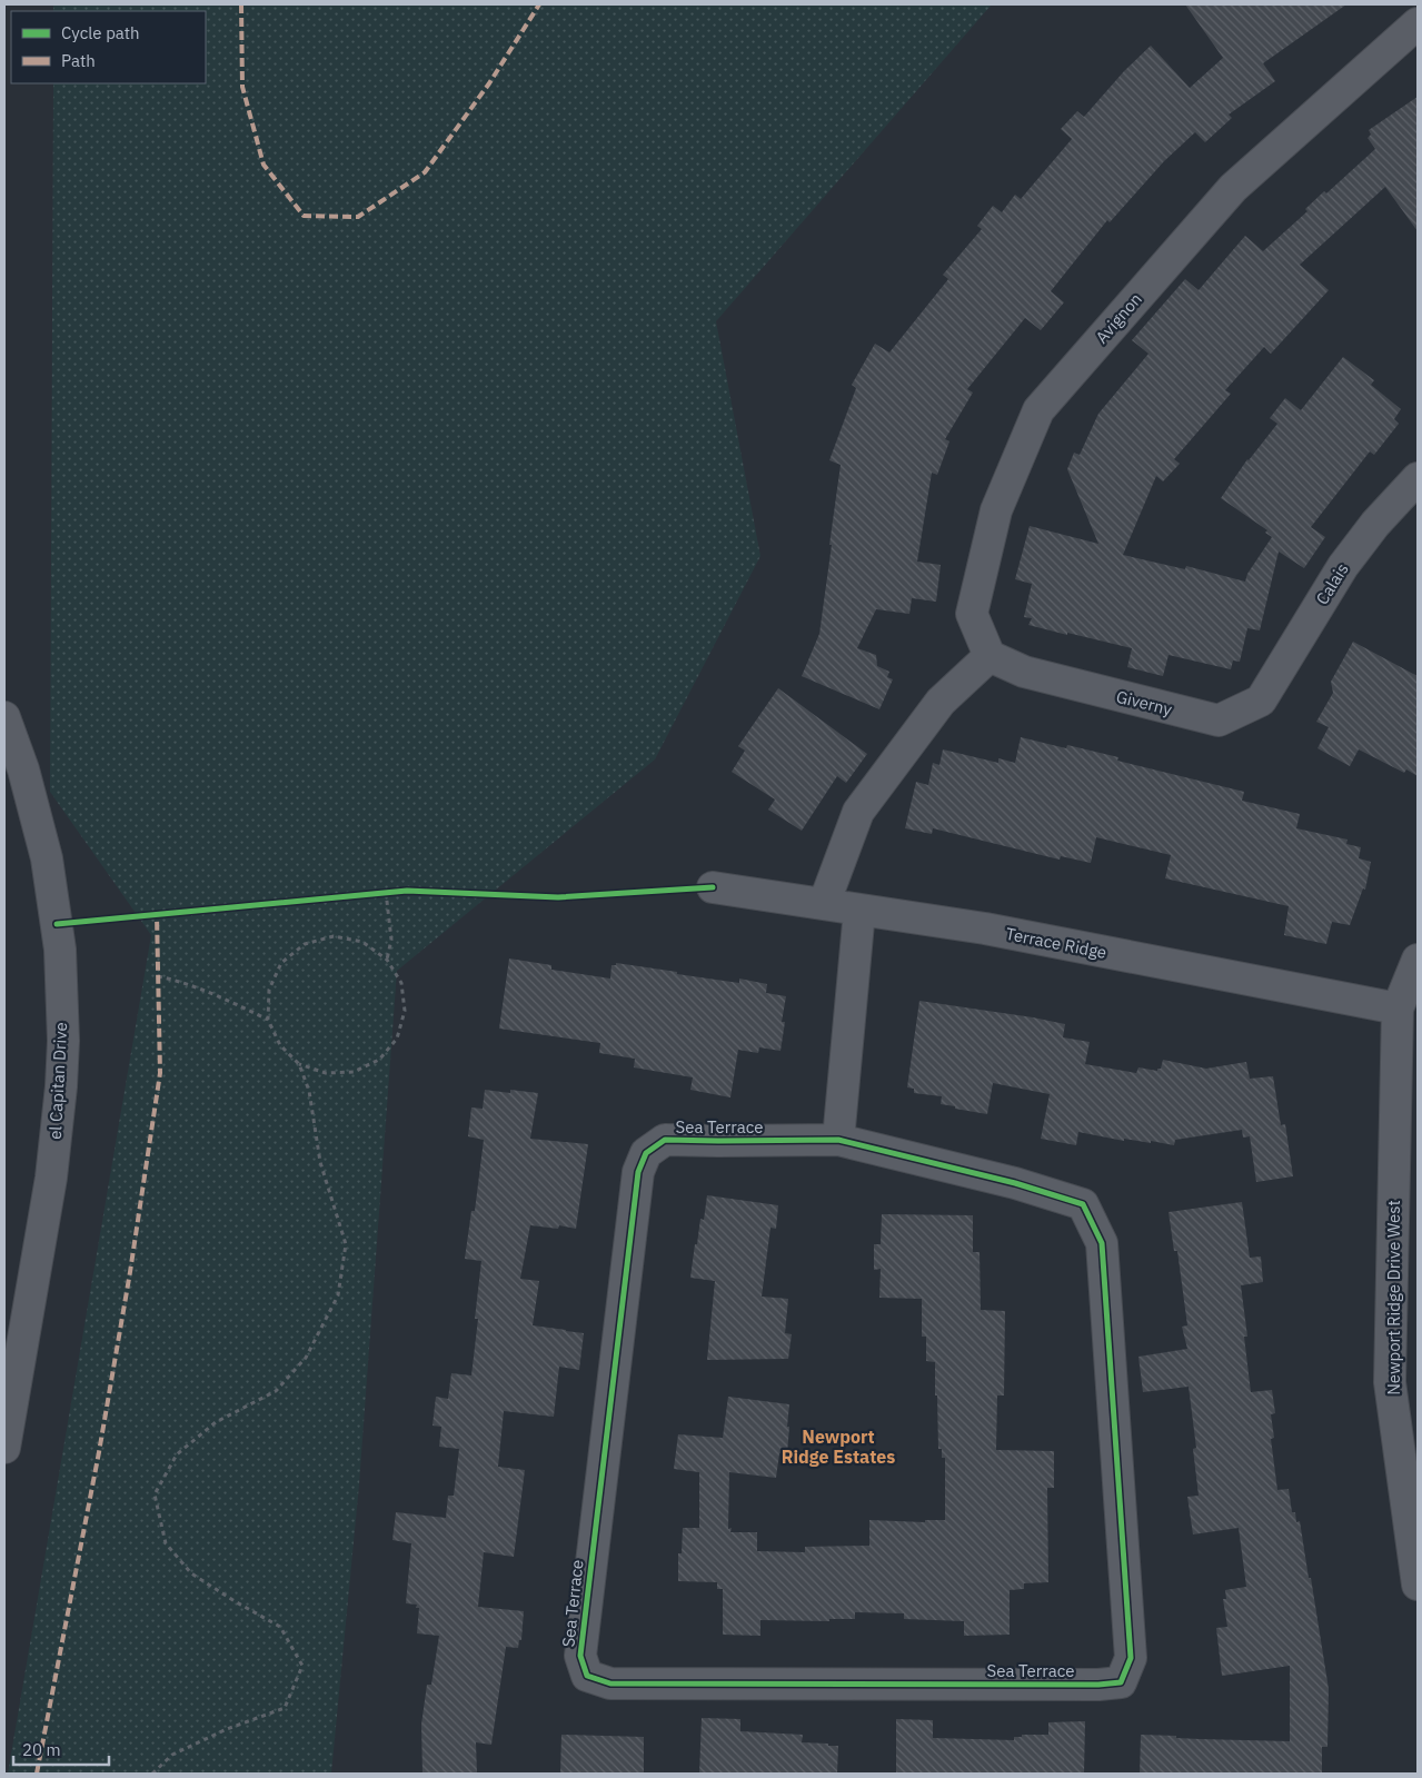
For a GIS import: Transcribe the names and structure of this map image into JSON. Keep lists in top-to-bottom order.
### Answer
{
  "streets": {
    "street": [
      "Avignon",
      "Calais",
      "Giverny",
      "Terrace Ridge",
      "el Capitan Drive",
      "Sea Terrace",
      "Newport Ridge Drive West"
    ]
  },
  "crossings": [
    ["Avignon", "Giverny"],
    ["Calais", "Giverny"],
    ["Terrace Ridge", "Newport Ridge Drive West"]
  ],
  "districts": ["Newport Ridge Estates"],
  "legend": ["Cycle path", "Path"],
  "scale_bar": "20 m"
}
